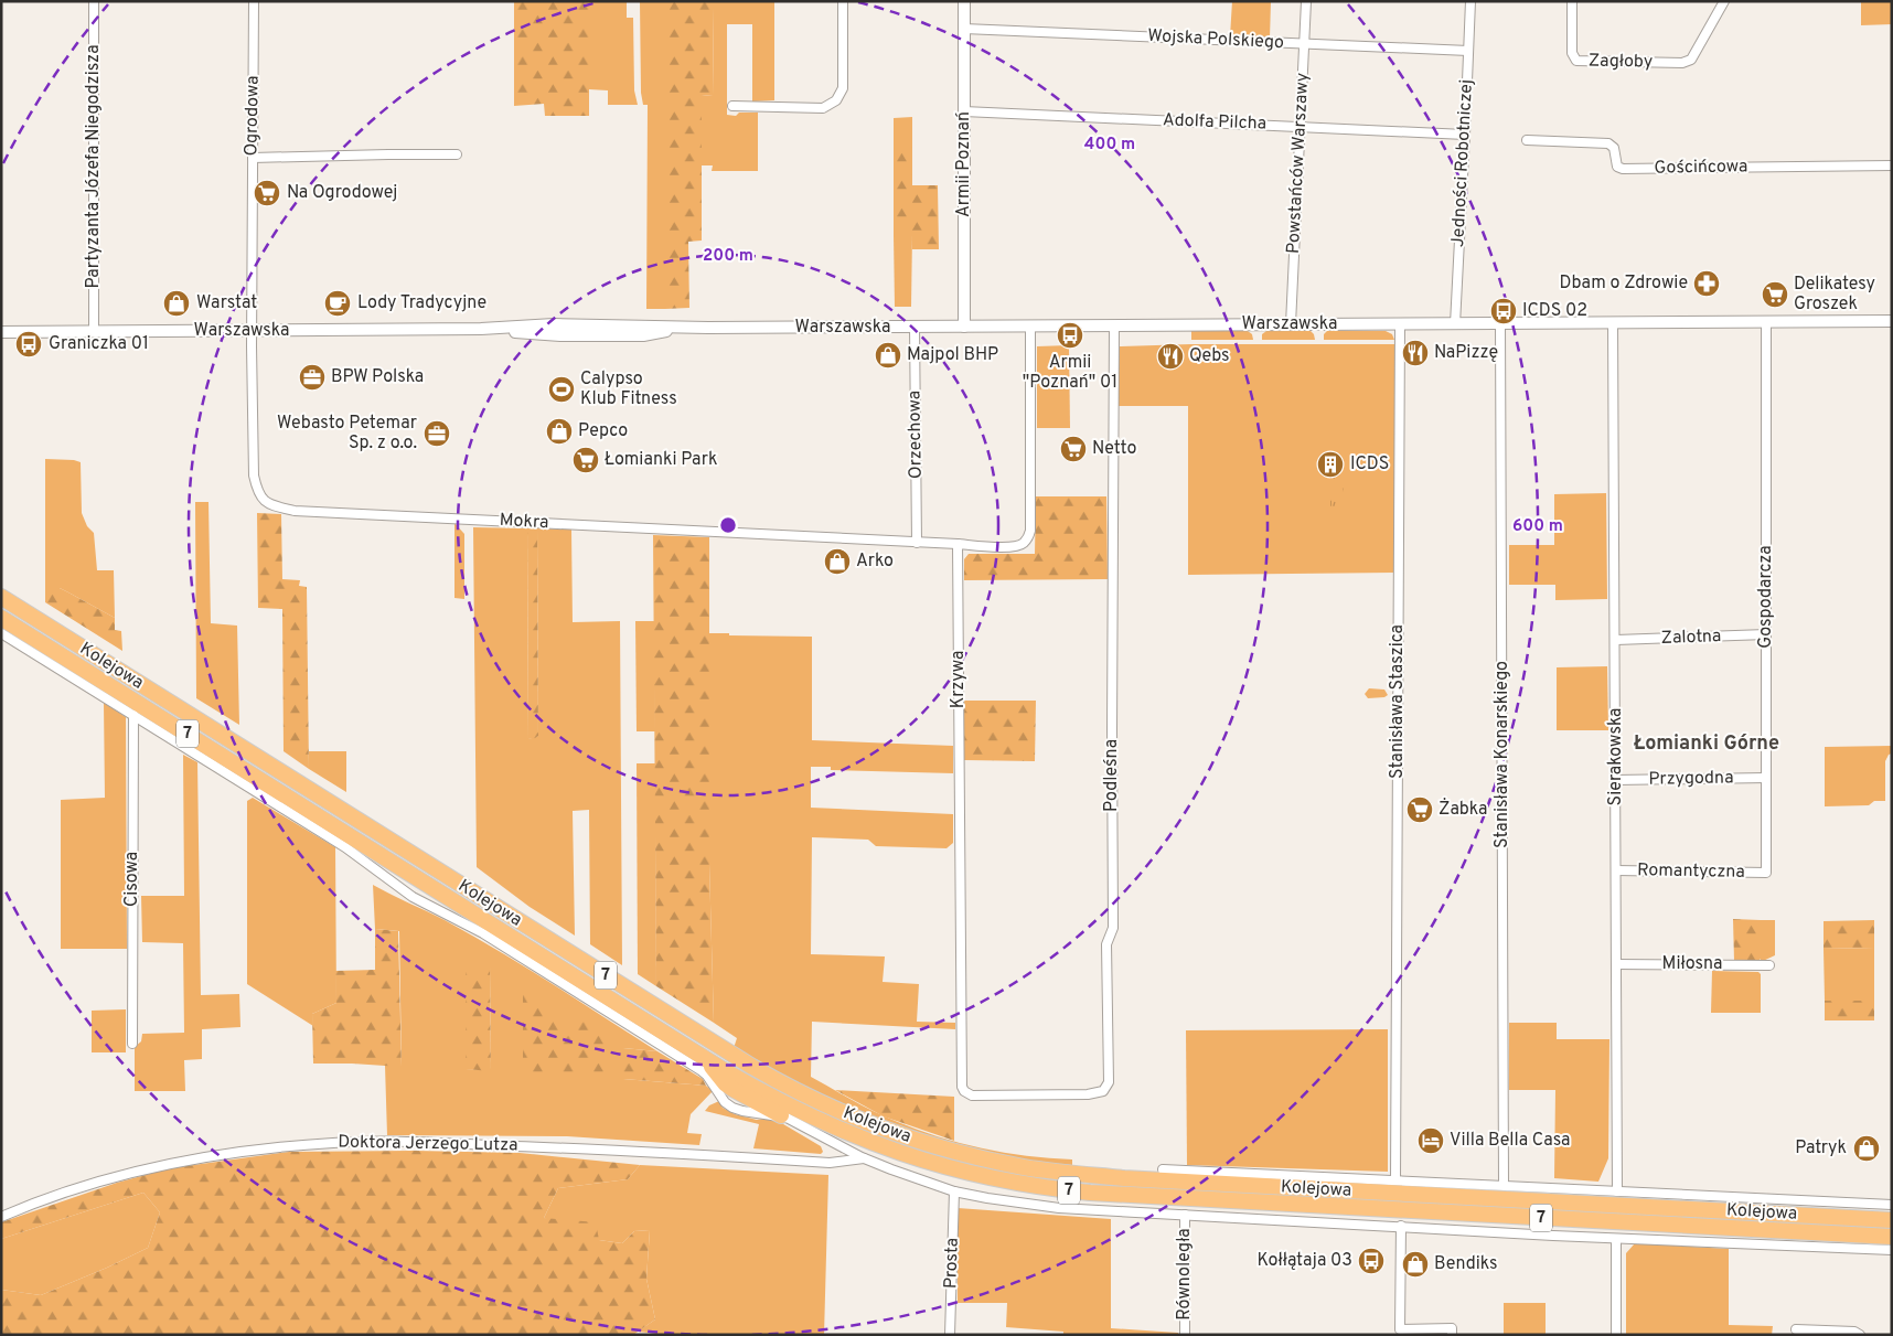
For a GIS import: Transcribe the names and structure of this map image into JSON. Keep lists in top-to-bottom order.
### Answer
{
  "streets": {
    "highway": ["Kolejowa", "7"],
    "street": [
      "Wojska Polskiego",
      "Zagłoby",
      "Ogrodowa",
      "Adolfa Pilcha",
      "Powstańców Warszawy",
      "Jedności Robotniczej",
      "Armii Poznań",
      "Partyzanta Józefa Niegodzisza",
      "Gościńcowa",
      "Warszawska",
      "Orzechowa",
      "Mokra",
      "Gospodarcza",
      "Zalotna",
      "Krzywa",
      "Stanisława Staszica",
      "Stanisława Konarskiego",
      "Sierakowska",
      "Podleśna",
      "Przygodna",
      "Romantyczna",
      "Cisowa",
      "Miłosna",
      "Doktora Jerzego Lutza",
      "Prosta",
      "Równoległa"
    ]
  },
  "crossings": [
    ["Wojska Polskiego", "Powstańców Warszawy"],
    ["Wojska Polskiego", "Jedności Robotniczej"],
    ["Wojska Polskiego", "Armii Poznań"],
    ["Ogrodowa", "Warszawska"],
    ["Ogrodowa", "Mokra"],
    ["Adolfa Pilcha", "Powstańców Warszawy"],
    ["Adolfa Pilcha", "Jedności Robotniczej"],
    ["Adolfa Pilcha", "Armii Poznań"],
    ["Powstańców Warszawy", "Warszawska"],
    ["Jedności Robotniczej", "Warszawska"],
    ["Armii Poznań", "Warszawska"],
    ["Partyzanta Józefa Niegodzisza", "Warszawska"],
    ["Warszawska", "Orzechowa"],
    ["Warszawska", "Mokra"],
    ["Warszawska", "Gospodarcza"],
    ["Warszawska", "Stanisława Staszica"],
    ["Warszawska", "Stanisława Konarskiego"],
    ["Warszawska", "Sierakowska"],
    ["Warszawska", "Podleśna"],
    ["Orzechowa", "Mokra"],
    ["Mokra", "Krzywa"],
    ["Gospodarcza", "Zalotna"],
    ["Gospodarcza", "Przygodna"],
    ["Gospodarcza", "Romantyczna"],
    ["Zalotna", "Sierakowska"],
    ["Kolejowa", "Stanisława Staszica"],
    ["Kolejowa", "Stanisława Konarskiego"],
    ["Kolejowa", "Sierakowska"],
    ["Kolejowa", "Doktora Jerzego Lutza"],
    ["Kolejowa", "Prosta"],
    ["Kolejowa", "Równoległa"],
    ["Krzywa", "Podleśna"],
    ["Sierakowska", "Przygodna"],
    ["Sierakowska", "Romantyczna"],
    ["Sierakowska", "Miłosna"]
  ],
  "districts": ["Łomianki Górne"],
  "places": {
    "supermarket": [
      "Na Ogrodowej",
      "Delikatesy Groszek",
      "Netto",
      "Łomianki Park",
      "Żabka"
    ],
    "pharmacy": ["Dbam o Zdrowie"],
    "shop": [
      "Warstat",
      "Majpol BHP",
      "Pepco",
      "Arko",
      "Patryk",
      "Bendiks"
    ],
    "cafe": ["Lody Tradycyjne"],
    "bus stop": [
      "ICDS 02",
      "Armii \"Poznań\" 01",
      "Graniczka 01",
      "Kołłątaja 03"
    ],
    "restaurant": ["NaPizzę", "Qebs"],
    "office": ["BPW Polska", "Webasto Petemar Sp. z o.o."],
    "sports": ["Calypso Klub Fitness"],
    "building": ["ICDS"],
    "hotel": ["Villa Bella Casa"]
  },
  "rings": ["400 m", "200 m", "600 m"]
}
